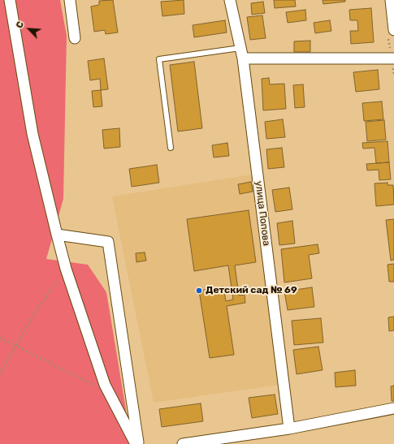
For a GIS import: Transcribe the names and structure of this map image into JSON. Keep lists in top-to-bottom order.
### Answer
{
  "streets": {
    "street": ["улица Попова"]
  },
  "places": ["Детский сад № 69"],
  "north": "top left"
}
